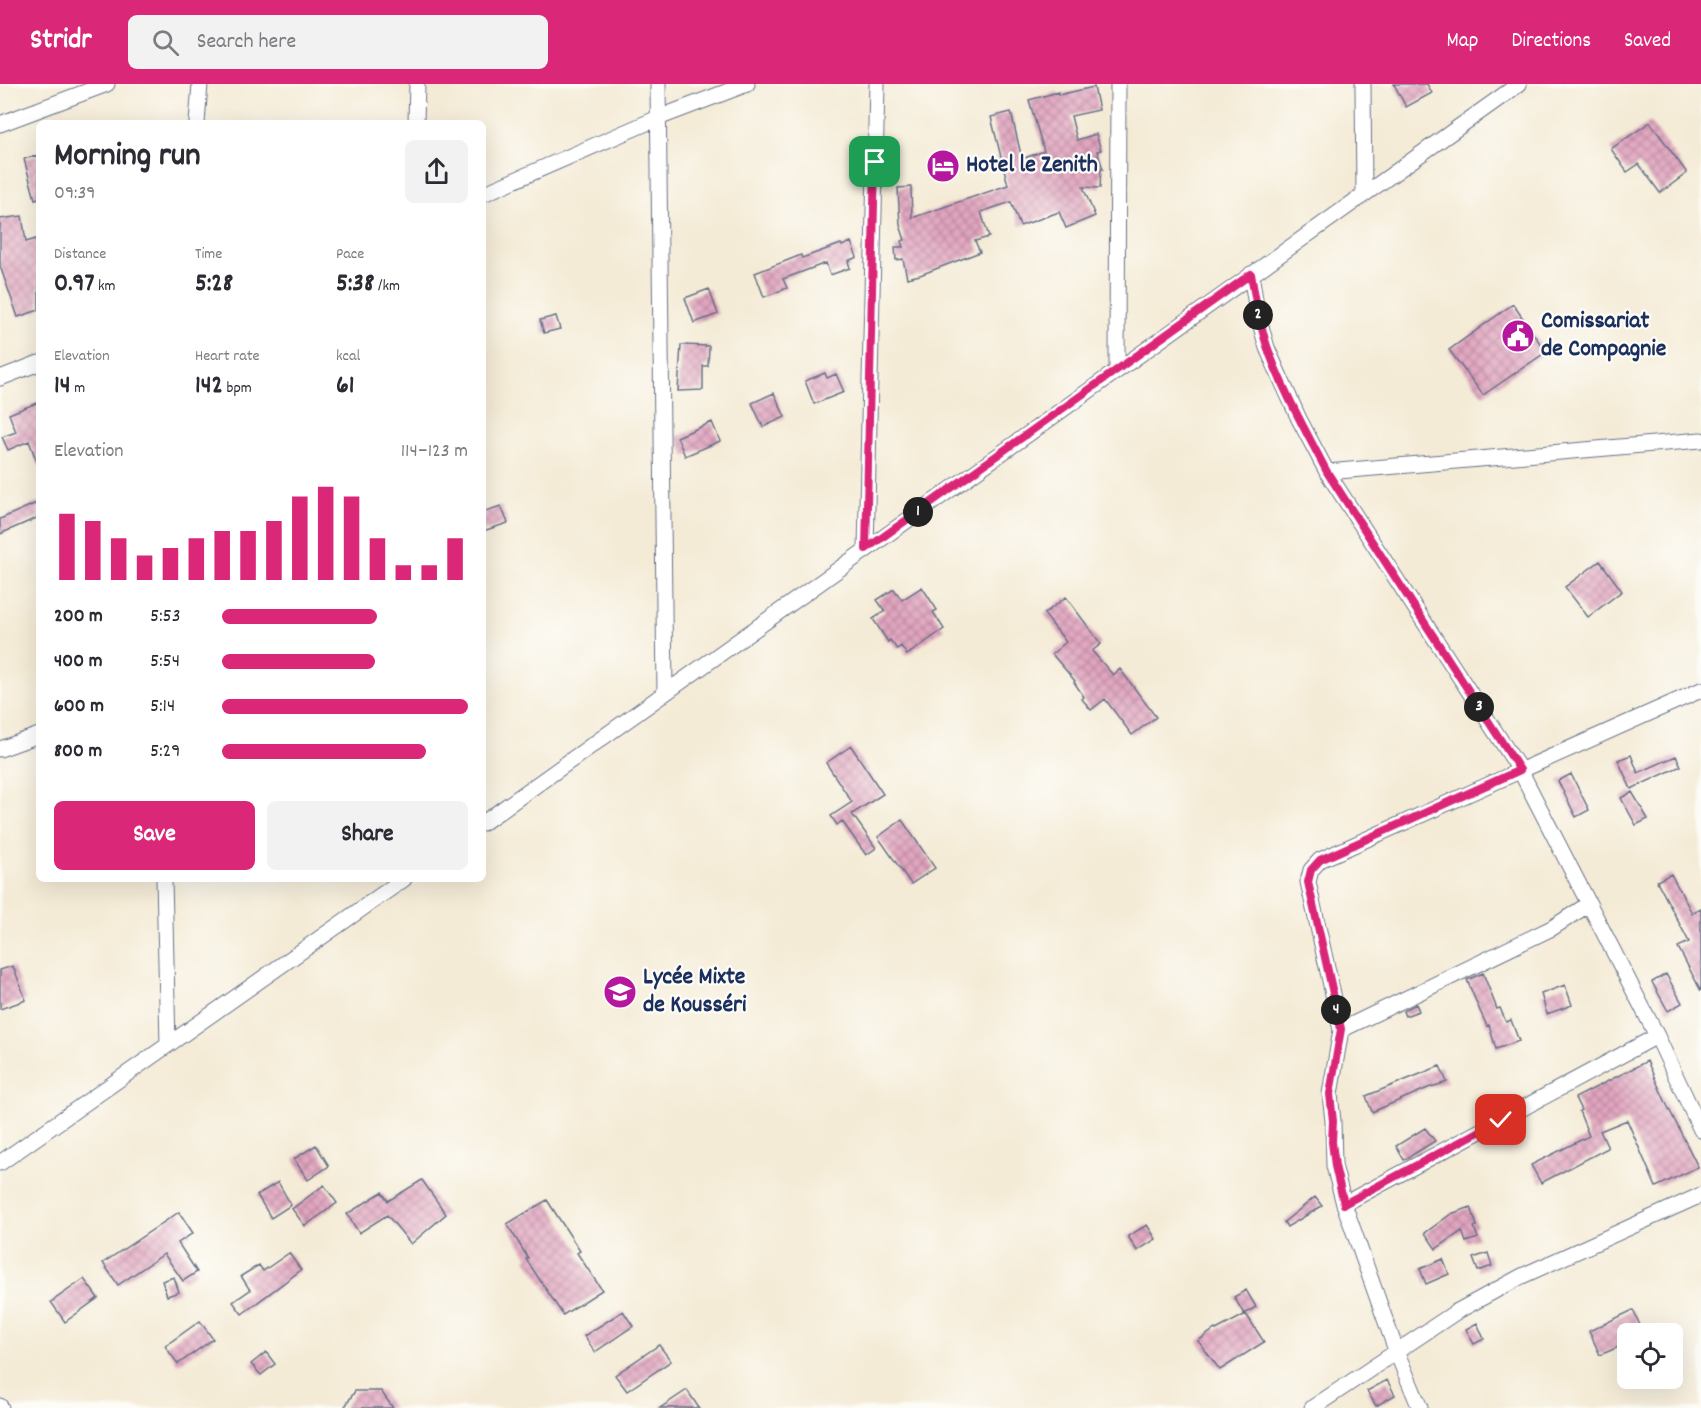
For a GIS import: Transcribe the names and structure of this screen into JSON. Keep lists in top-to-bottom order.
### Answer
{
  "places": {
    "hotel": ["Hotel le Zenith"],
    "public building": ["Comissariat de Compagnie"],
    "school or university": ["Lycée Mixte de Kousséri"]
  },
  "page": {
    "header": "Stridr",
    "search": "Search here",
    "nav": ["Map", "Directions", "Saved"],
    "heading": ["Morning run", "09:39"],
    "stats": [
      ["Distance", "0.97 km"],
      ["Time", "5:28"],
      ["Pace", "5:38 /km"],
      ["Elevation", "14 m"],
      ["Heart rate", "142 bpm"],
      ["kcal", "61"]
    ],
    "pins": [
      "2",
      "1",
      "3",
      "4"
    ],
    "chart": ["Elevation", "114–123 m"],
    "list": [
      {
        "name": "200 m",
        "note": "5:53"
      },
      {
        "name": "400 m",
        "note": "5:54"
      },
      {
        "name": "600 m",
        "note": "5:14"
      },
      {
        "name": "800 m",
        "note": "5:29"
      }
    ],
    "buttons": ["Save", "Share"]
  }
}
